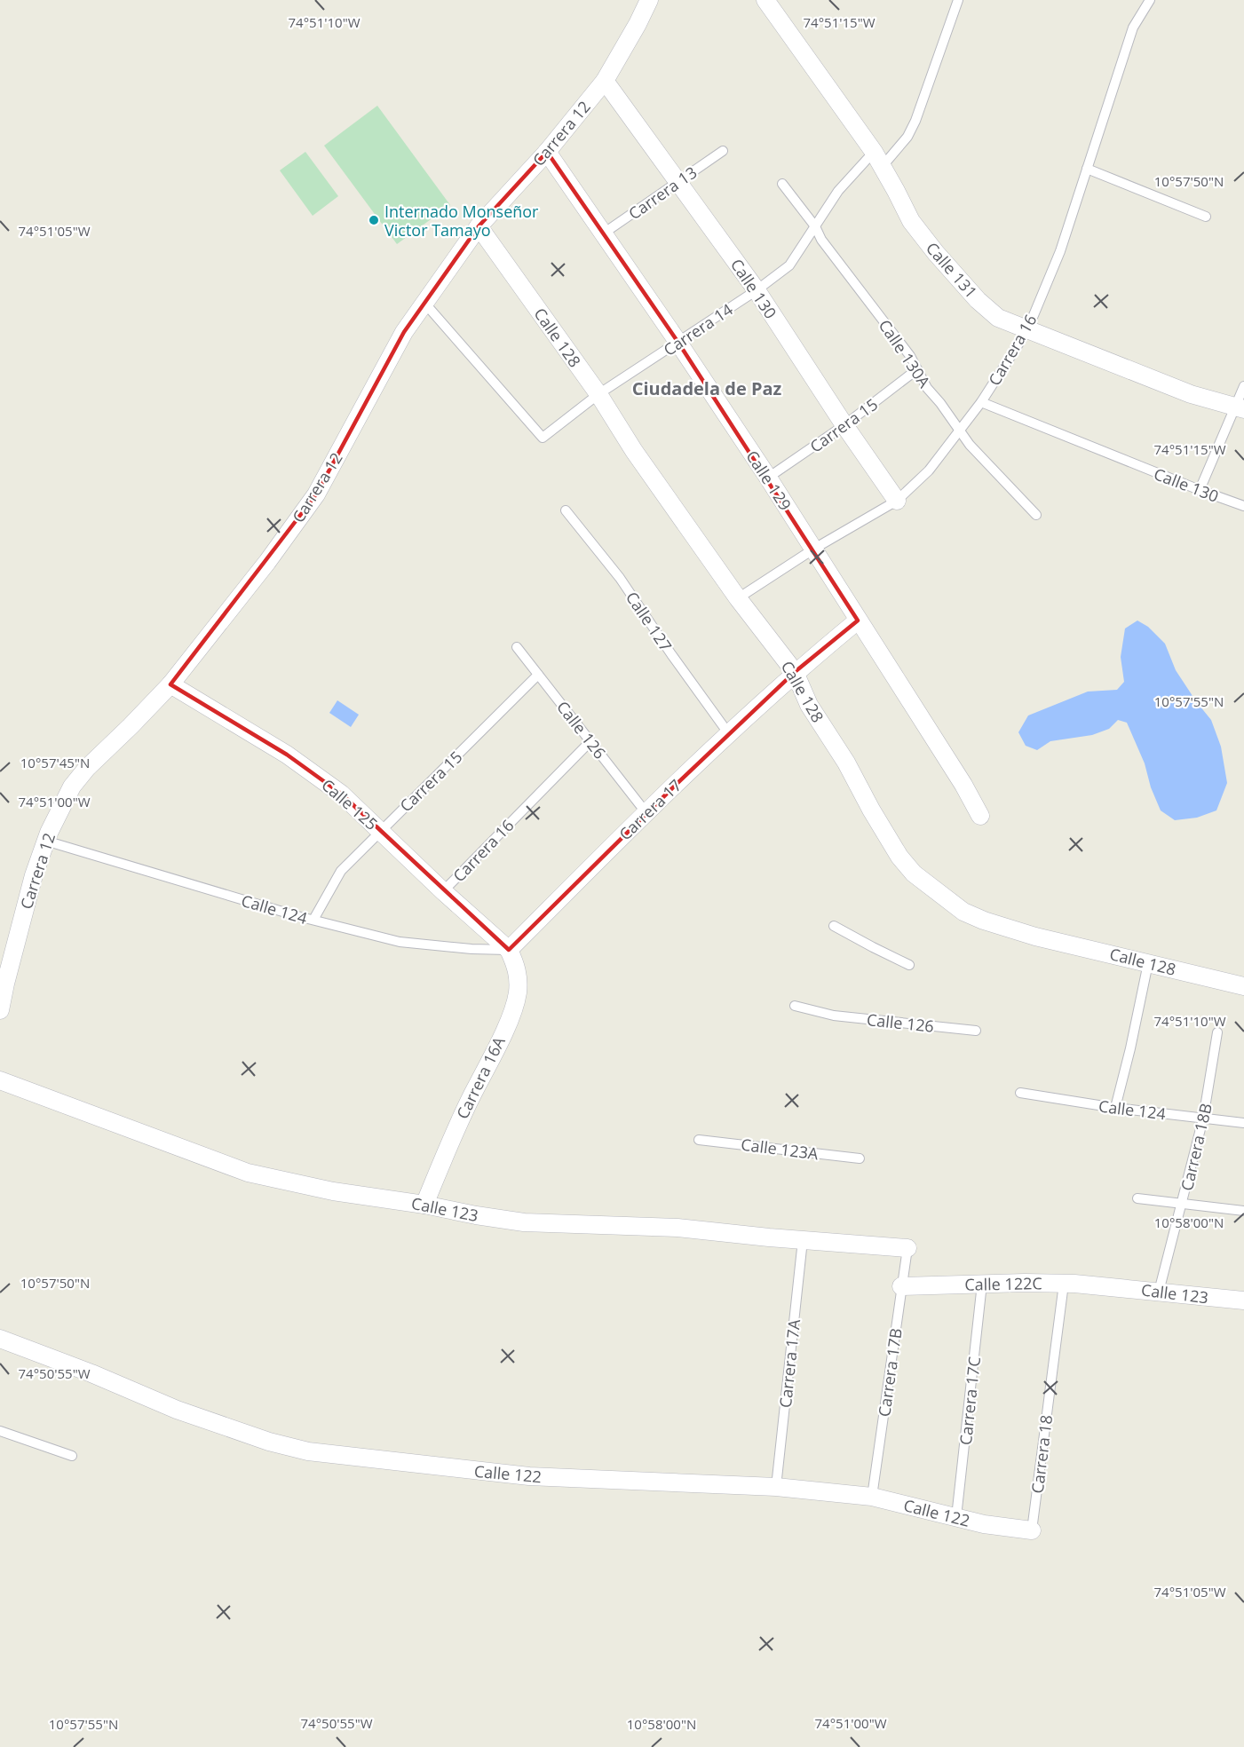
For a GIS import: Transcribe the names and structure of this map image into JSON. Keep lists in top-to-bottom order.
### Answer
{
  "streets": {
    "street": [
      "Carrera 12",
      "Calle 131",
      "Calle 130",
      "Calle 128",
      "Calle 129",
      "Calle 125",
      "Carrera 17",
      "Carrera 16A",
      "Calle 123",
      "Calle 122C",
      "Calle 122"
    ],
    "lane": [
      "Carrera 13",
      "Carrera 14",
      "Carrera 16",
      "Calle 130A",
      "Carrera 15",
      "Calle 127",
      "Calle 126",
      "Calle 124",
      "Carrera 18B",
      "Calle 123A",
      "Carrera 17A",
      "Carrera 17B",
      "Carrera 17C",
      "Carrera 18"
    ]
  },
  "crossings": [
    ["Carrera 12", "Calle 130"],
    ["Carrera 12", "Carrera 14"],
    ["Carrera 12", "Calle 128"],
    ["Carrera 12", "Calle 129"],
    ["Carrera 12", "Calle 125"],
    ["Carrera 12", "Calle 124"],
    ["Carrera 13", "Calle 130"],
    ["Carrera 13", "Calle 129"],
    ["Calle 131", "Carrera 14"],
    ["Calle 131", "Carrera 16"],
    ["Calle 130", "Carrera 14"],
    ["Calle 130", "Carrera 16"],
    ["Calle 130", "Carrera 15"],
    ["Carrera 14", "Calle 128"],
    ["Carrera 14", "Calle 130A"],
    ["Carrera 14", "Calle 129"],
    ["Calle 128", "Carrera 16"],
    ["Calle 128", "Carrera 17"],
    ["Carrera 16", "Calle 130A"],
    ["Carrera 16", "Calle 129"],
    ["Carrera 16", "Calle 126"],
    ["Carrera 16", "Calle 125"],
    ["Calle 130A", "Carrera 15"],
    ["Carrera 15", "Calle 129"],
    ["Carrera 15", "Calle 126"],
    ["Carrera 15", "Calle 125"],
    ["Carrera 15", "Calle 124"],
    ["Calle 129", "Carrera 17"],
    ["Calle 127", "Carrera 17"],
    ["Calle 126", "Carrera 17"],
    ["Calle 125", "Carrera 17"],
    ["Calle 125", "Calle 124"],
    ["Calle 125", "Carrera 16A"],
    ["Carrera 17", "Calle 124"],
    ["Carrera 17", "Carrera 16A"],
    ["Calle 124", "Carrera 16A"],
    ["Calle 124", "Carrera 18B"],
    ["Carrera 16A", "Calle 123"],
    ["Carrera 18B", "Calle 123"],
    ["Calle 123", "Calle 122C"],
    ["Calle 123", "Carrera 17A"],
    ["Calle 123", "Carrera 17B"],
    ["Calle 122C", "Carrera 17B"],
    ["Calle 122C", "Carrera 17C"],
    ["Calle 122C", "Carrera 18"],
    ["Carrera 17A", "Calle 122"],
    ["Carrera 17B", "Calle 122"],
    ["Carrera 17C", "Calle 122"],
    ["Carrera 18", "Calle 122"]
  ],
  "districts": ["Ciudadela de Paz"],
  "places": ["Internado Monseñor Victor Tamayo"],
  "coordinates": [
    "74°51'10\"W",
    "74°51'15\"W",
    "10°57'50\"N",
    "74°51'05\"W",
    "10°57'55\"N",
    "10°57'45\"N",
    "74°51'00\"W",
    "10°58'00\"N",
    "74°50'55\"W"
  ]
}
